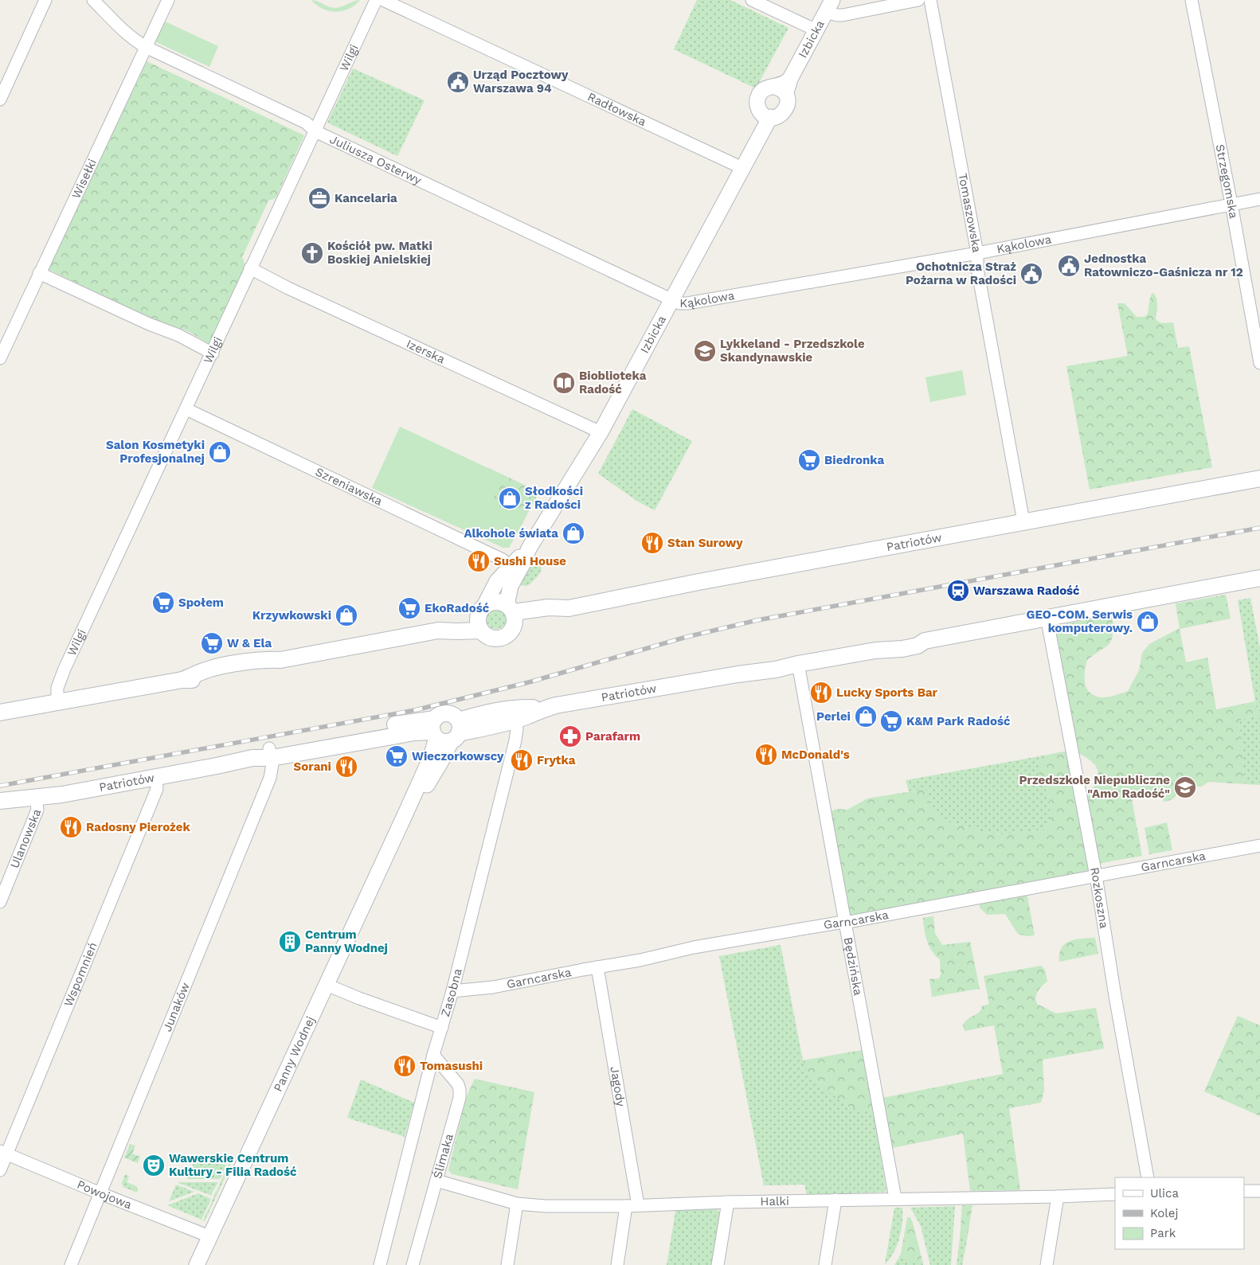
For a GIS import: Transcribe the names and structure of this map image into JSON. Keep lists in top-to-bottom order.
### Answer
{
  "streets": {
    "main road": ["Patriotów"],
    "street": [
      "Izbicka",
      "Wilgi",
      "Radłowska",
      "Juliusza Osterwy",
      "Wisełki",
      "Strzegomska",
      "Tomaszowska",
      "Kąkolowa",
      "Izerska",
      "Szreniawska",
      "Ulanowska",
      "Garncarska",
      "Rozkoszna",
      "Będzińska",
      "Wspomnień",
      "Zasobna",
      "Junaków",
      "Panny Wodnej",
      "Jagody",
      "Ślimaka",
      "Powojowa",
      "Halki"
    ]
  },
  "crossings": [
    ["Izbicka", "Radłowska"],
    ["Izbicka", "Juliusza Osterwy"],
    ["Izbicka", "Kąkolowa"],
    ["Izbicka", "Izerska"],
    ["Izbicka", "Szreniawska"],
    ["Izbicka", "Patriotów"],
    ["Wilgi", "Juliusza Osterwy"],
    ["Wilgi", "Izerska"],
    ["Wilgi", "Szreniawska"],
    ["Juliusza Osterwy", "Wisełki"],
    ["Juliusza Osterwy", "Kąkolowa"],
    ["Strzegomska", "Kąkolowa"],
    ["Tomaszowska", "Kąkolowa"],
    ["Tomaszowska", "Patriotów"],
    ["Patriotów", "Ulanowska"],
    ["Patriotów", "Rozkoszna"],
    ["Patriotów", "Będzińska"],
    ["Patriotów", "Wspomnień"],
    ["Patriotów", "Zasobna"],
    ["Patriotów", "Junaków"],
    ["Patriotów", "Panny Wodnej"],
    ["Garncarska", "Rozkoszna"],
    ["Garncarska", "Będzińska"],
    ["Garncarska", "Zasobna"],
    ["Garncarska", "Jagody"],
    ["Będzińska", "Halki"],
    ["Wspomnień", "Powojowa"],
    ["Zasobna", "Ślimaka"],
    ["Junaków", "Powojowa"],
    ["Panny Wodnej", "Powojowa"],
    ["Jagody", "Halki"],
    ["Ślimaka", "Halki"]
  ],
  "places": {
    "public building": ["Urząd Pocztowy Warszawa 94", "Jednostka Ratowniczo-Gaśnicza nr 12", "Ochotnicza Straż Pożarna w Radości"],
    "office": ["Kancelaria"],
    "church": ["Kościół pw. Matki Boskiej Anielskiej"],
    "school or university": ["Lykkeland - Przedszkole Skandynawskie", "Przedszkole Niepubliczne \"Amo Radość\""],
    "library": ["Bioblioteka Radość"],
    "shop": [
      "Salon Kosmetyki Profesjonalnej",
      "Słodkości z Radości",
      "Alkohole świata",
      "Krzywkowski",
      "GEO-COM. Serwis komputerowy.",
      "Perlei"
    ],
    "supermarket": [
      "Biedronka",
      "Społem",
      "EkoRadość",
      "W & Ela",
      "K&M Park Radość",
      "Wieczorkowscy"
    ],
    "restaurant": [
      "Stan Surowy",
      "Sushi House",
      "Lucky Sports Bar",
      "McDonald's",
      "Frytka",
      "Sorani",
      "Radosny Pierożek",
      "Tomasushi"
    ],
    "station": ["Warszawa Radość"],
    "pharmacy": ["Parafarm"],
    "building": ["Centrum Panny Wodnej"],
    "theatre": ["Wawerskie Centrum Kultury - Filia Radość"]
  },
  "legend": ["Ulica", "Kolej", "Park"]
}
